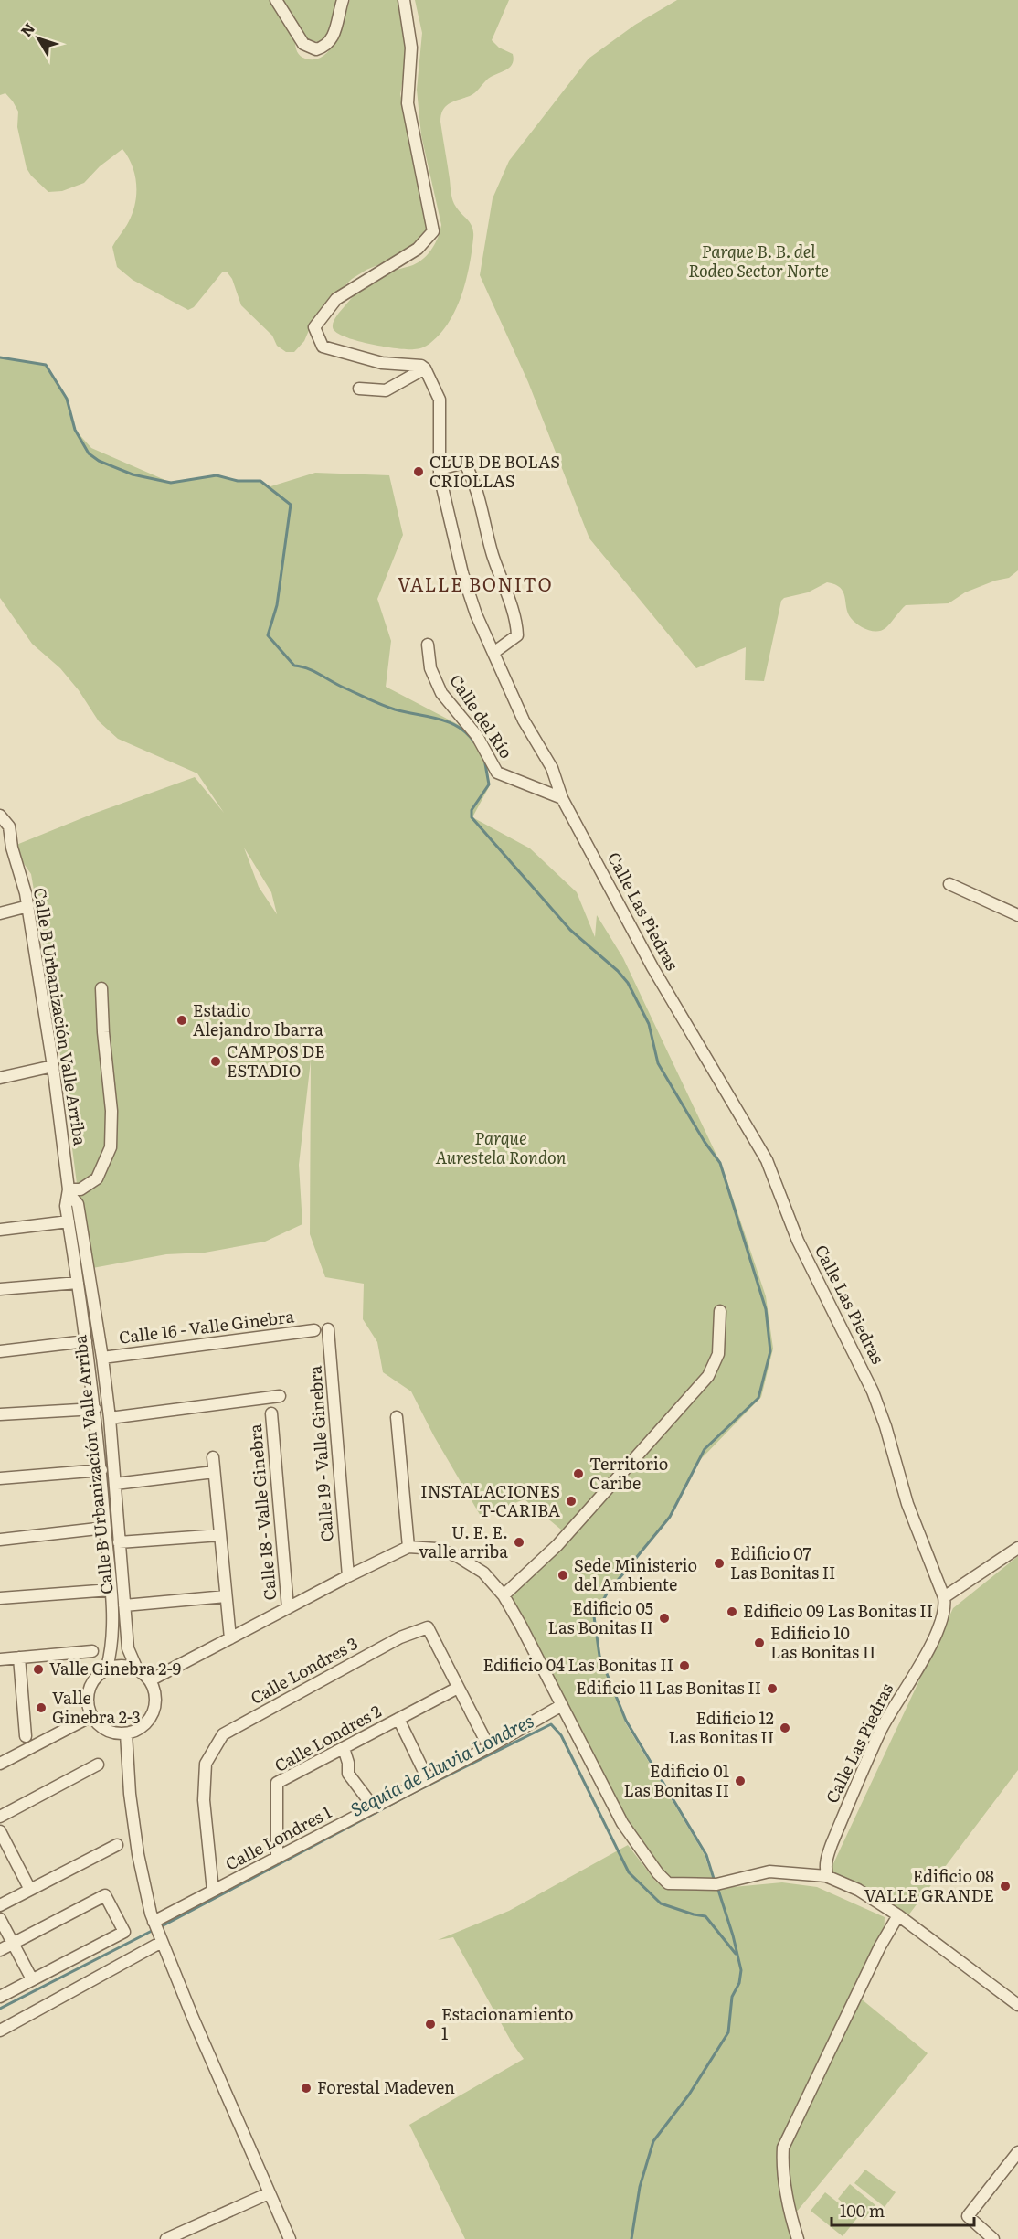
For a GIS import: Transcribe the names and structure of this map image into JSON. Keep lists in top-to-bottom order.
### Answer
{
  "streets": {
    "street": [
      "Calle del Río",
      "Calle Las Piedras",
      "Calle B Urbanización Valle Arriba",
      "Calle 16 - Valle Ginebra",
      "Calle 19 - Valle Ginebra",
      "Calle 18 - Valle Ginebra",
      "Calle Londres 3",
      "Calle Londres 2",
      "Calle Londres 1"
    ]
  },
  "crossings": [
    ["Calle del Río", "Calle Las Piedras"],
    ["Calle B Urbanización Valle Arriba", "Calle 16 - Valle Ginebra"],
    ["Calle Londres 3", "Calle Londres 2"],
    ["Calle Londres 3", "Calle Londres 1"],
    ["Calle Londres 2", "Calle Londres 1"]
  ],
  "districts": ["VALLE BONITO"],
  "water": ["Sequía de Lluvia Londres"],
  "parks": ["Parque B. B. del Rodeo Sector Norte", "Parque Aurestela Rondon"],
  "places": [
    "CLUB DE BOLAS CRIOLLAS",
    "Estadio Alejandro Ibarra",
    "CAMPOS DE ESTADIO",
    "Territorio Caribe",
    "INSTALACIONES T-CARIBA",
    "U. E. E. valle arriba",
    "Edificio 07 Las Bonitas II",
    "Sede Ministerio del Ambiente",
    "Edificio 09 Las Bonitas II",
    "Edificio 05 Las Bonitas II",
    "Edificio 10 Las Bonitas II",
    "Edificio 04 Las Bonitas II",
    "Valle Ginebra 2-9",
    "Edificio 11 Las Bonitas II",
    "Valle Ginebra 2-3",
    "Edificio 12 Las Bonitas II",
    "Edificio 01 Las Bonitas II",
    "Edificio 08 VALLE GRANDE",
    "Estacionamiento 1",
    "Forestal Madeven"
  ],
  "scale_bar": "100 m",
  "north": "top left"
}
